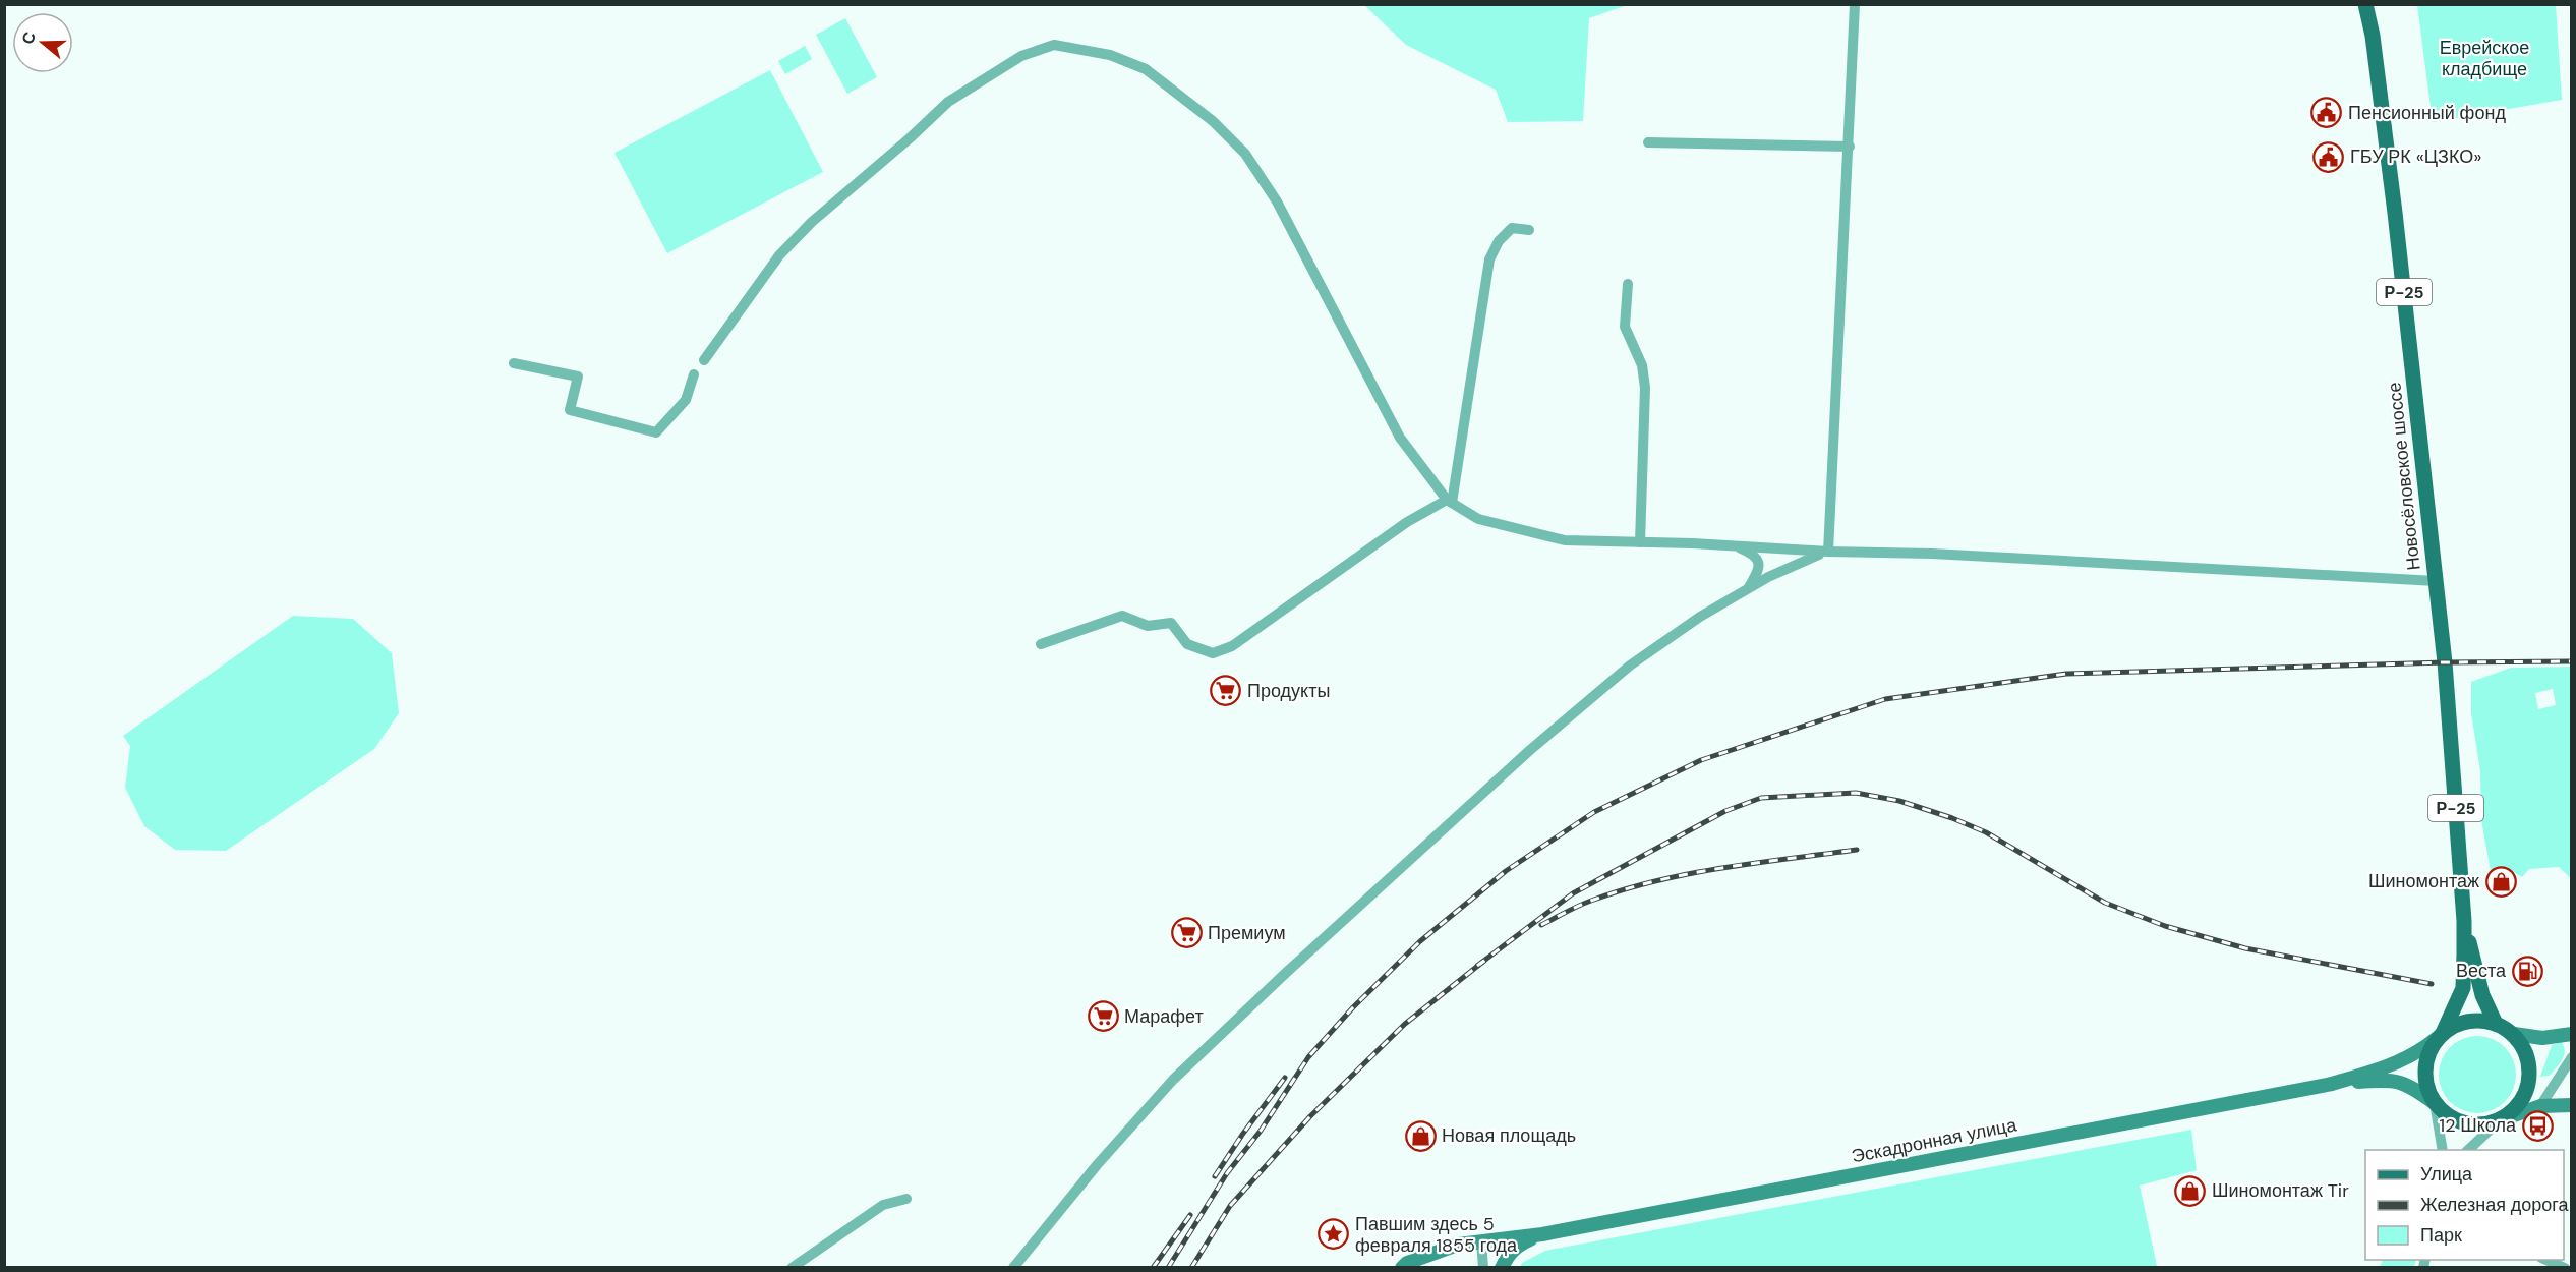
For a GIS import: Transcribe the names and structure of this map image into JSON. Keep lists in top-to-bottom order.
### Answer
{
  "streets": {
    "main road": ["Р-25", "Новосёловское шоссе", "Эскадронная улица"]
  },
  "parks": ["Еврейское кладбище"],
  "places": {
    "public building": ["Пенсионный фонд", "ГБУ РК «ЦЗКО»"],
    "supermarket": ["Продукты", "Премиум", "Марафет"],
    "shop": ["Шиномонтаж", "Новая площадь", "Шиномонтаж Tir"],
    "fuel station": ["Веста"],
    "bus stop": ["12 Школа"],
    "place": ["Павшим здесь 5 февраля 1855 года"]
  },
  "legend": ["Улица", "Железная дорога", "Парк"],
  "north": "left"
}
